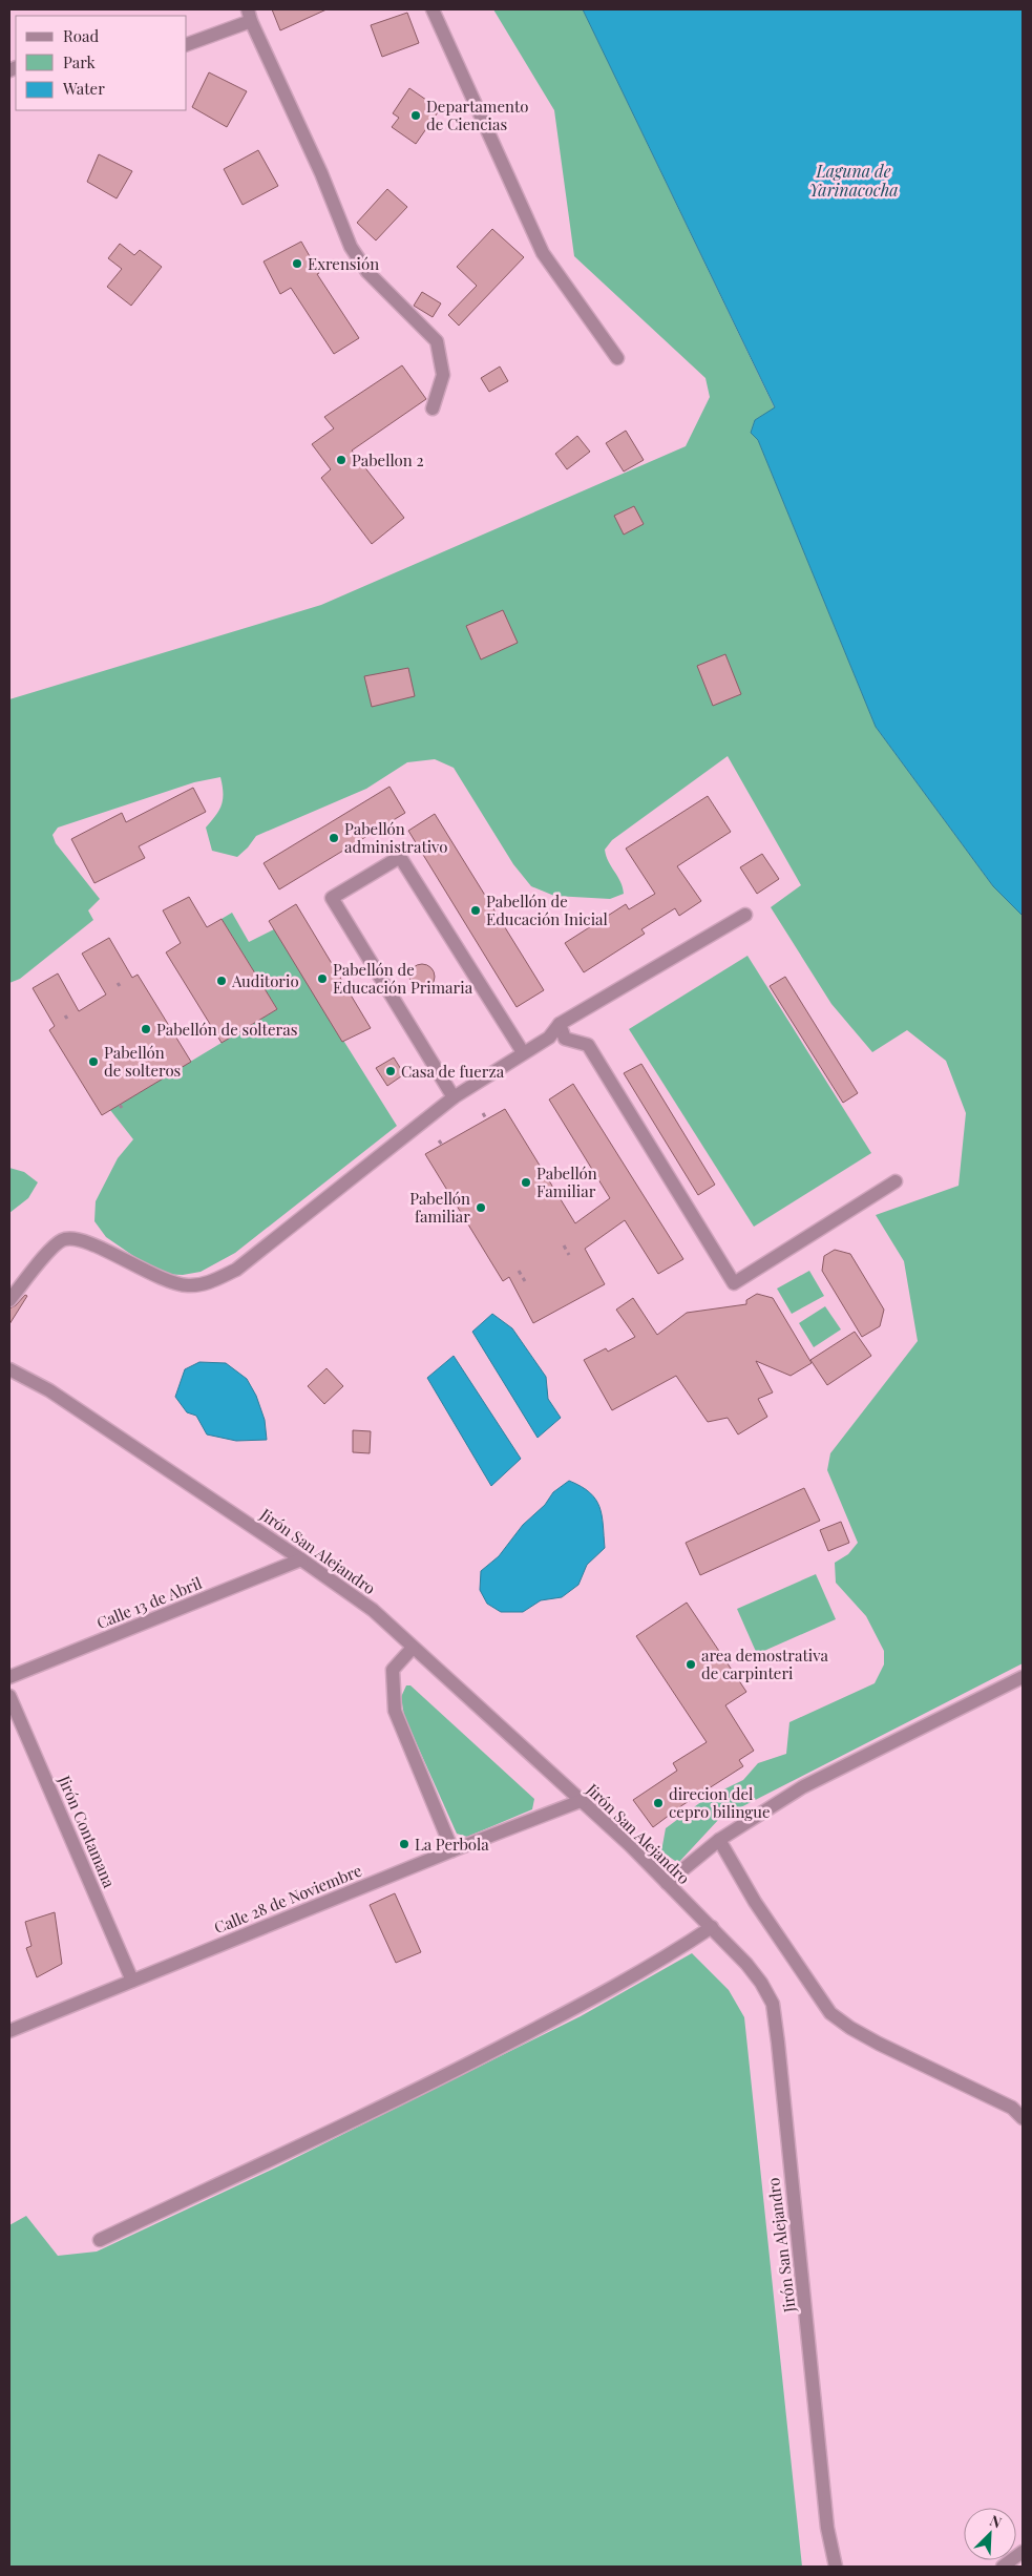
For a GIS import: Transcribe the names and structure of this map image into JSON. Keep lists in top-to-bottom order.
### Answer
{
  "streets": {
    "street": [
      "Jirón San Alejandro",
      "Calle 13 de Abril",
      "Jirón Contamana",
      "Calle 28 de Noviembre"
    ]
  },
  "crossings": [
    ["Jirón San Alejandro", "Calle 13 de Abril"],
    ["Jirón San Alejandro", "Calle 28 de Noviembre"],
    ["Jirón Contamana", "Calle 28 de Noviembre"]
  ],
  "water": ["Laguna de Yarinacocha"],
  "places": [
    "Departamento de Ciencias",
    "Exrensión",
    "Pabellon 2",
    "Pabellón administrativo",
    "Pabellón de Educación Inicial",
    "Pabellón de Educación Primaria",
    "Auditorio",
    "Pabellón de solteras",
    "Pabellón de solteros",
    "Casa de fuerza",
    "Pabellón Familiar",
    "Pabellón familiar",
    "area demostrativa de carpinteri",
    "direcion del cepro bilingue",
    "La Perbola"
  ],
  "legend": ["Road", "Park", "Water"],
  "north": "top right"
}
